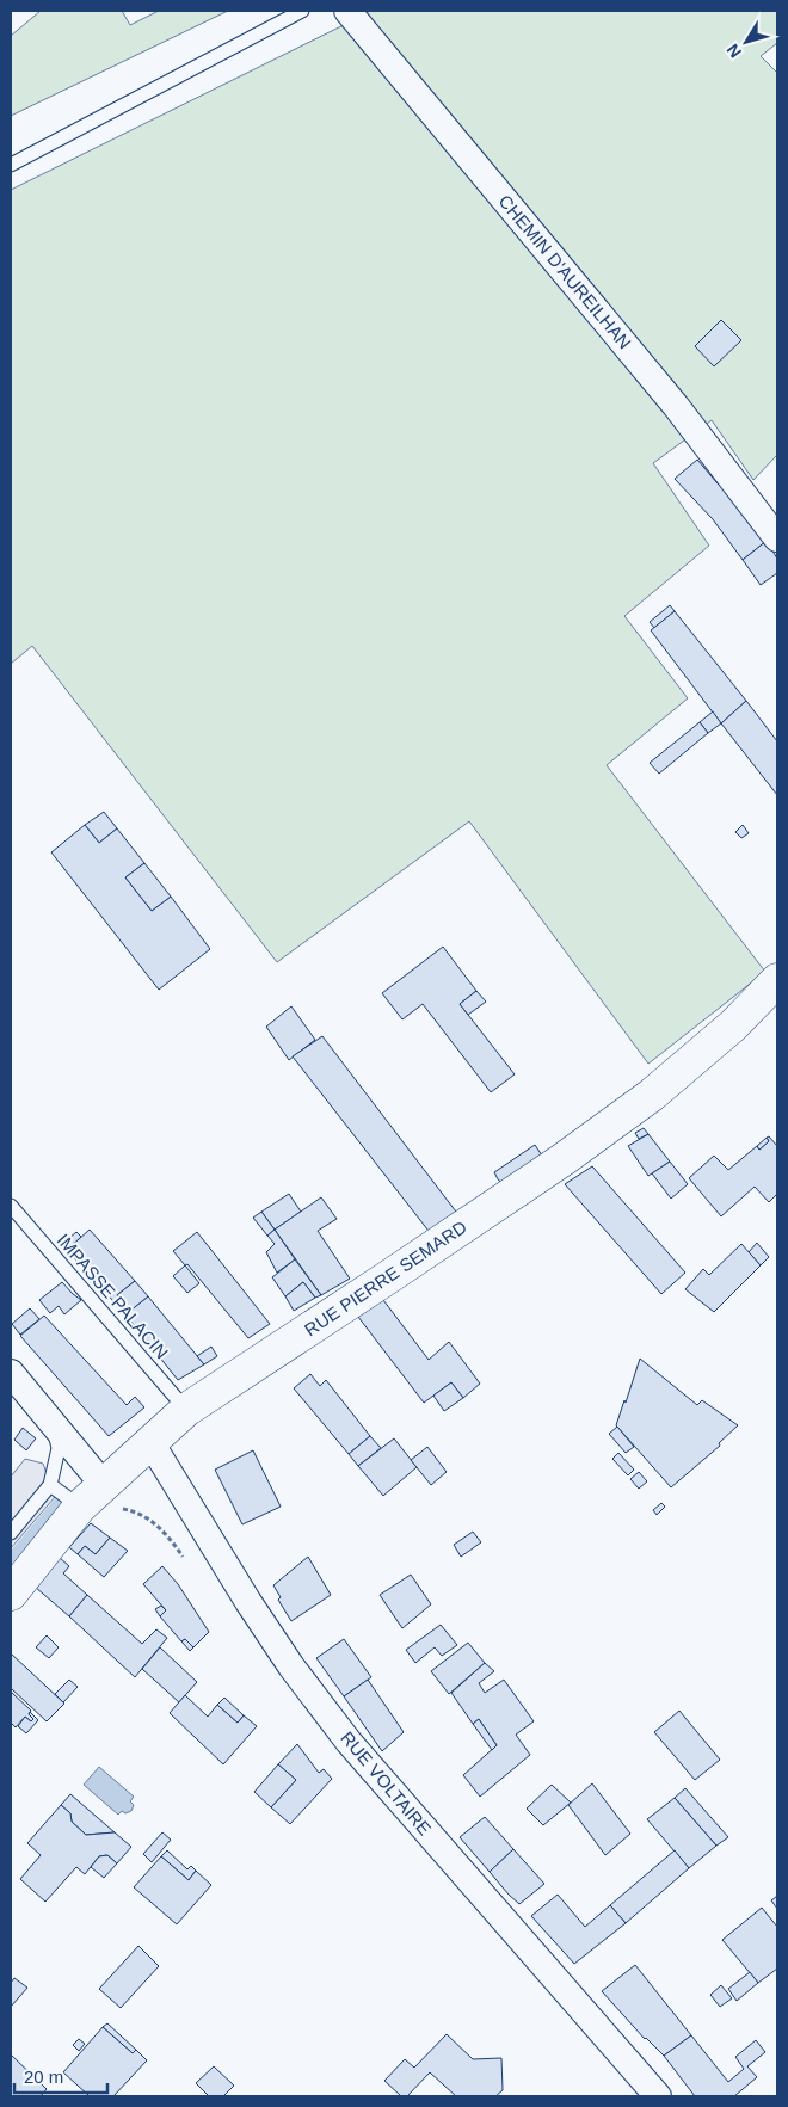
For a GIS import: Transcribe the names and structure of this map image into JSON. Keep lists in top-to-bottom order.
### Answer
{
  "streets": {
    "main road": ["RUE PIERRE SEMARD"],
    "street": ["CHEMIN D'AUREILHAN", "RUE VOLTAIRE"],
    "lane": ["IMPASSE PALACIN"]
  },
  "crossings": [
    ["RUE PIERRE SEMARD", "IMPASSE PALACIN"],
    ["RUE PIERRE SEMARD", "RUE VOLTAIRE"]
  ],
  "scale_bar": "20 m",
  "north": "bottom left"
}
